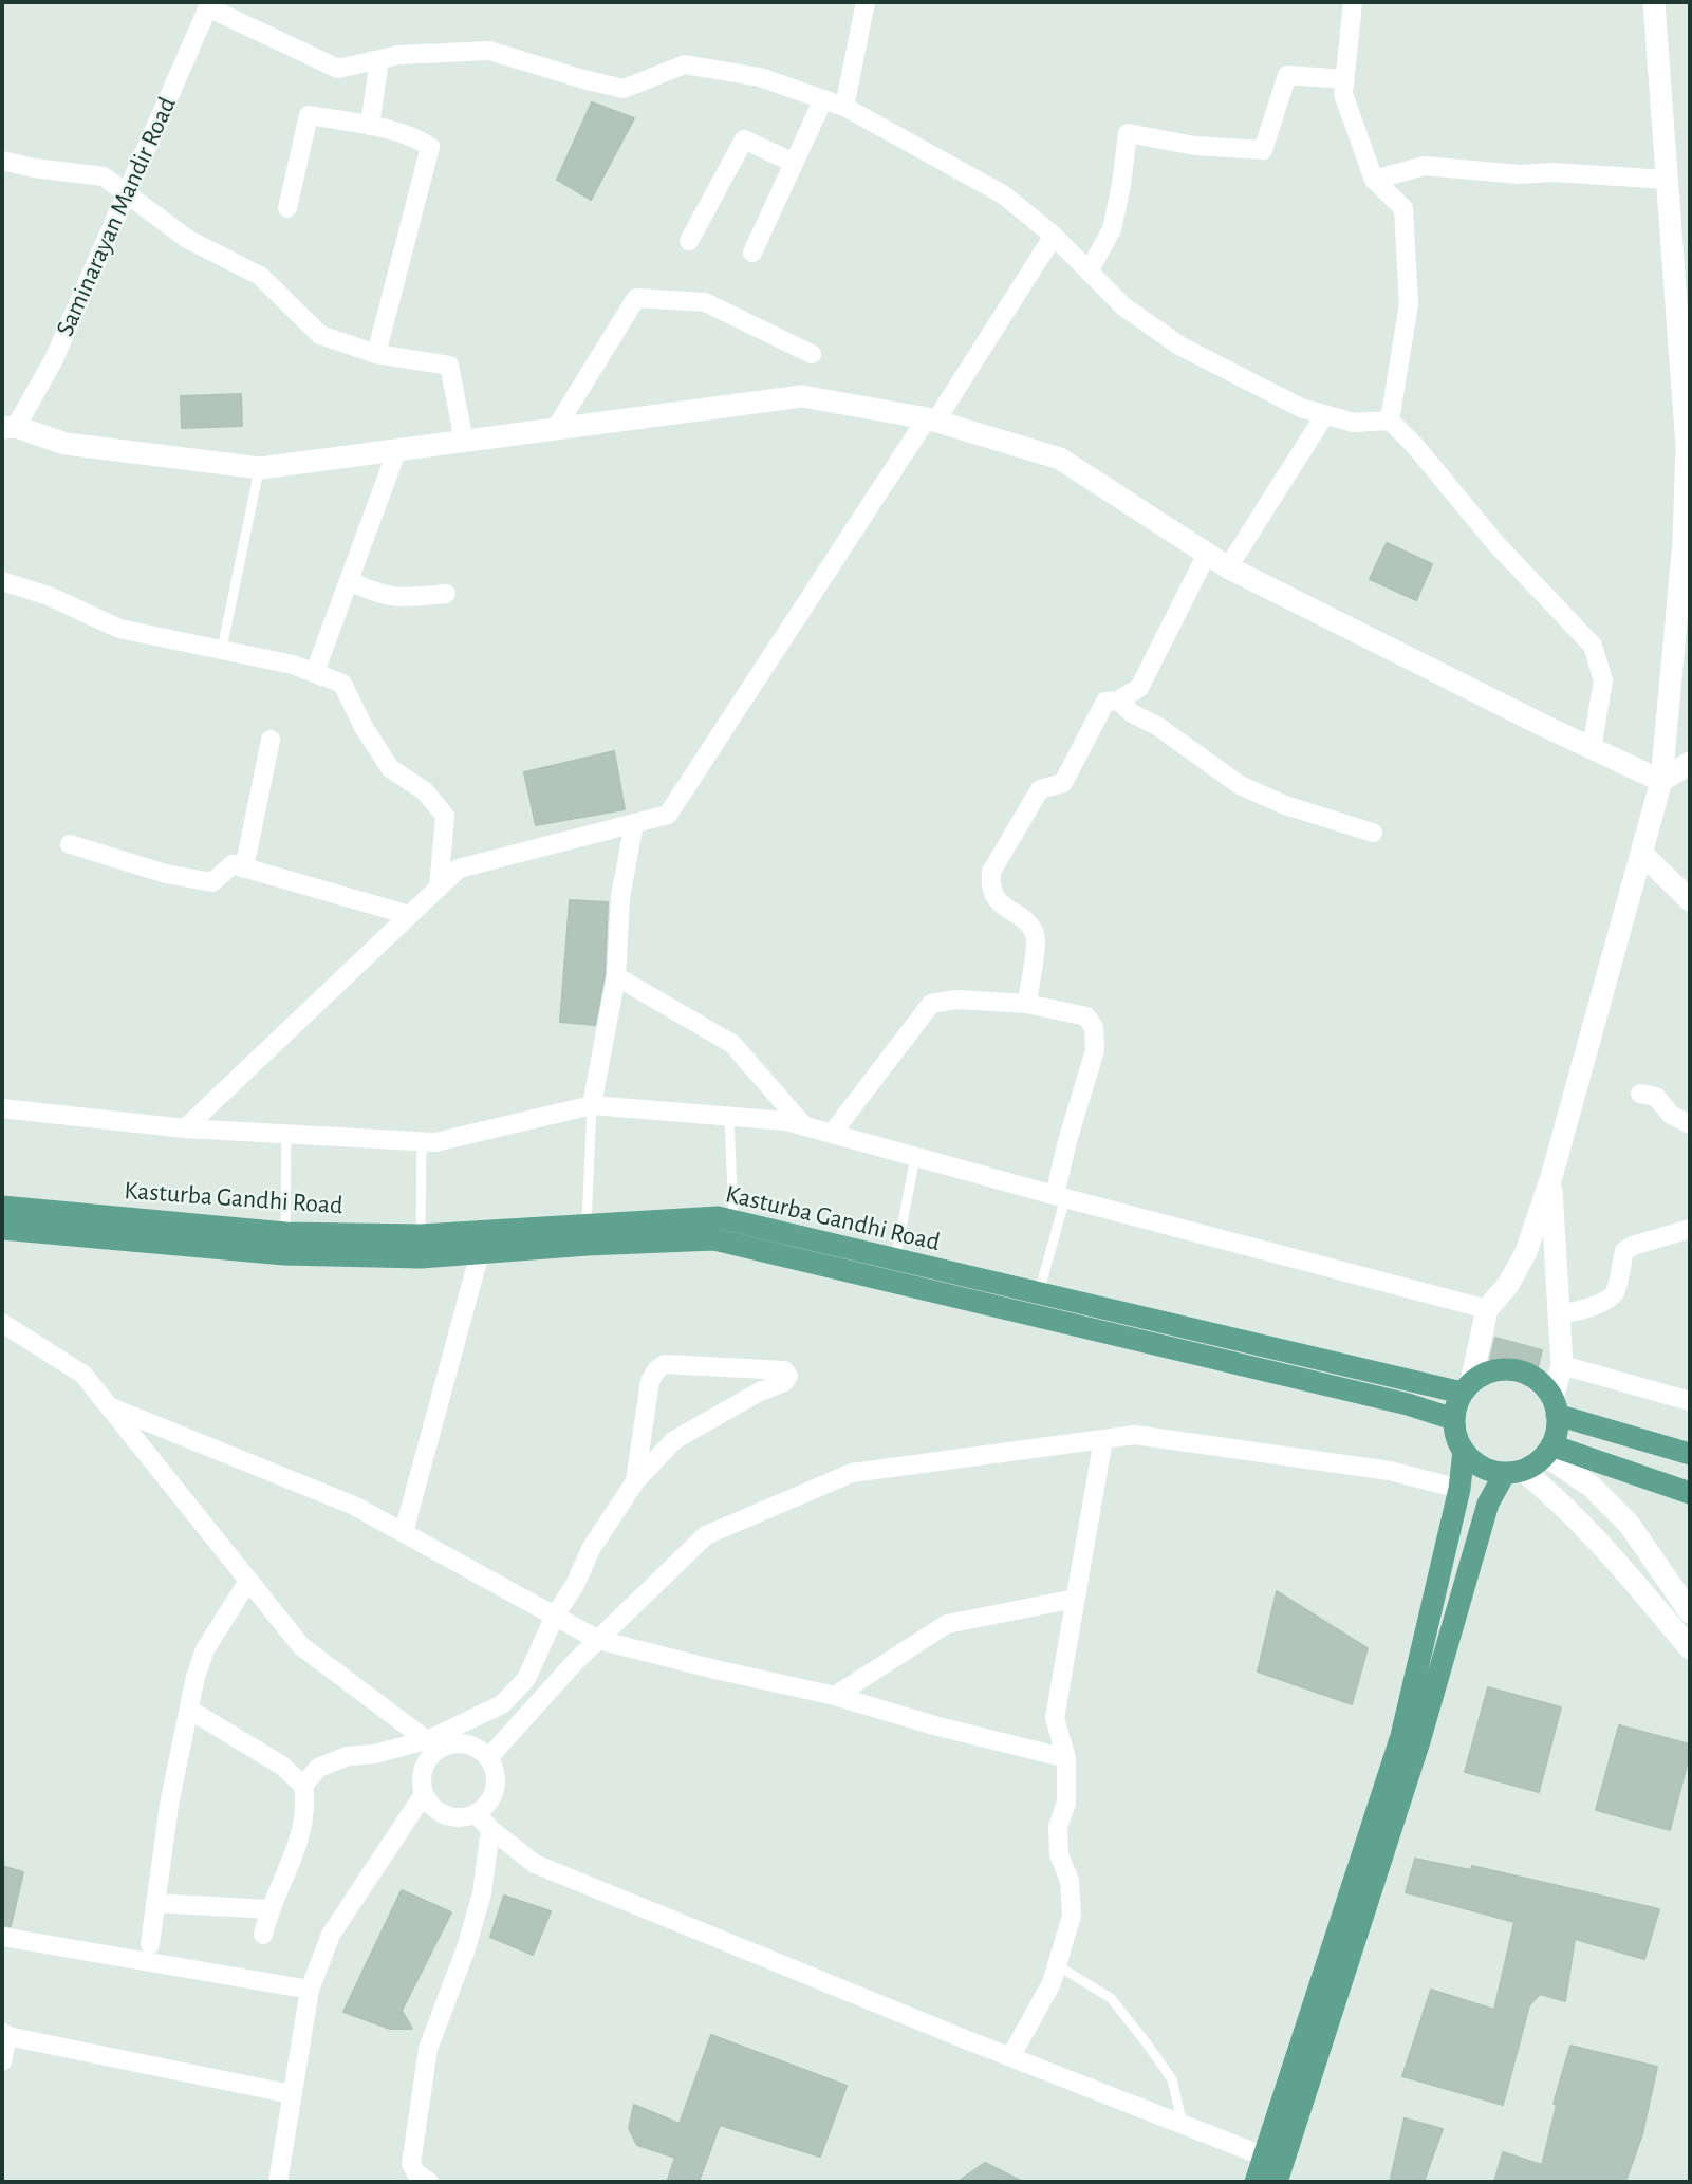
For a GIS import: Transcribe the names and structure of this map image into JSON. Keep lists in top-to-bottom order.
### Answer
{
  "streets": {
    "main road": ["Kasturba Gandhi Road"],
    "street": ["Saminarayan Mandir Road"]
  }
}
